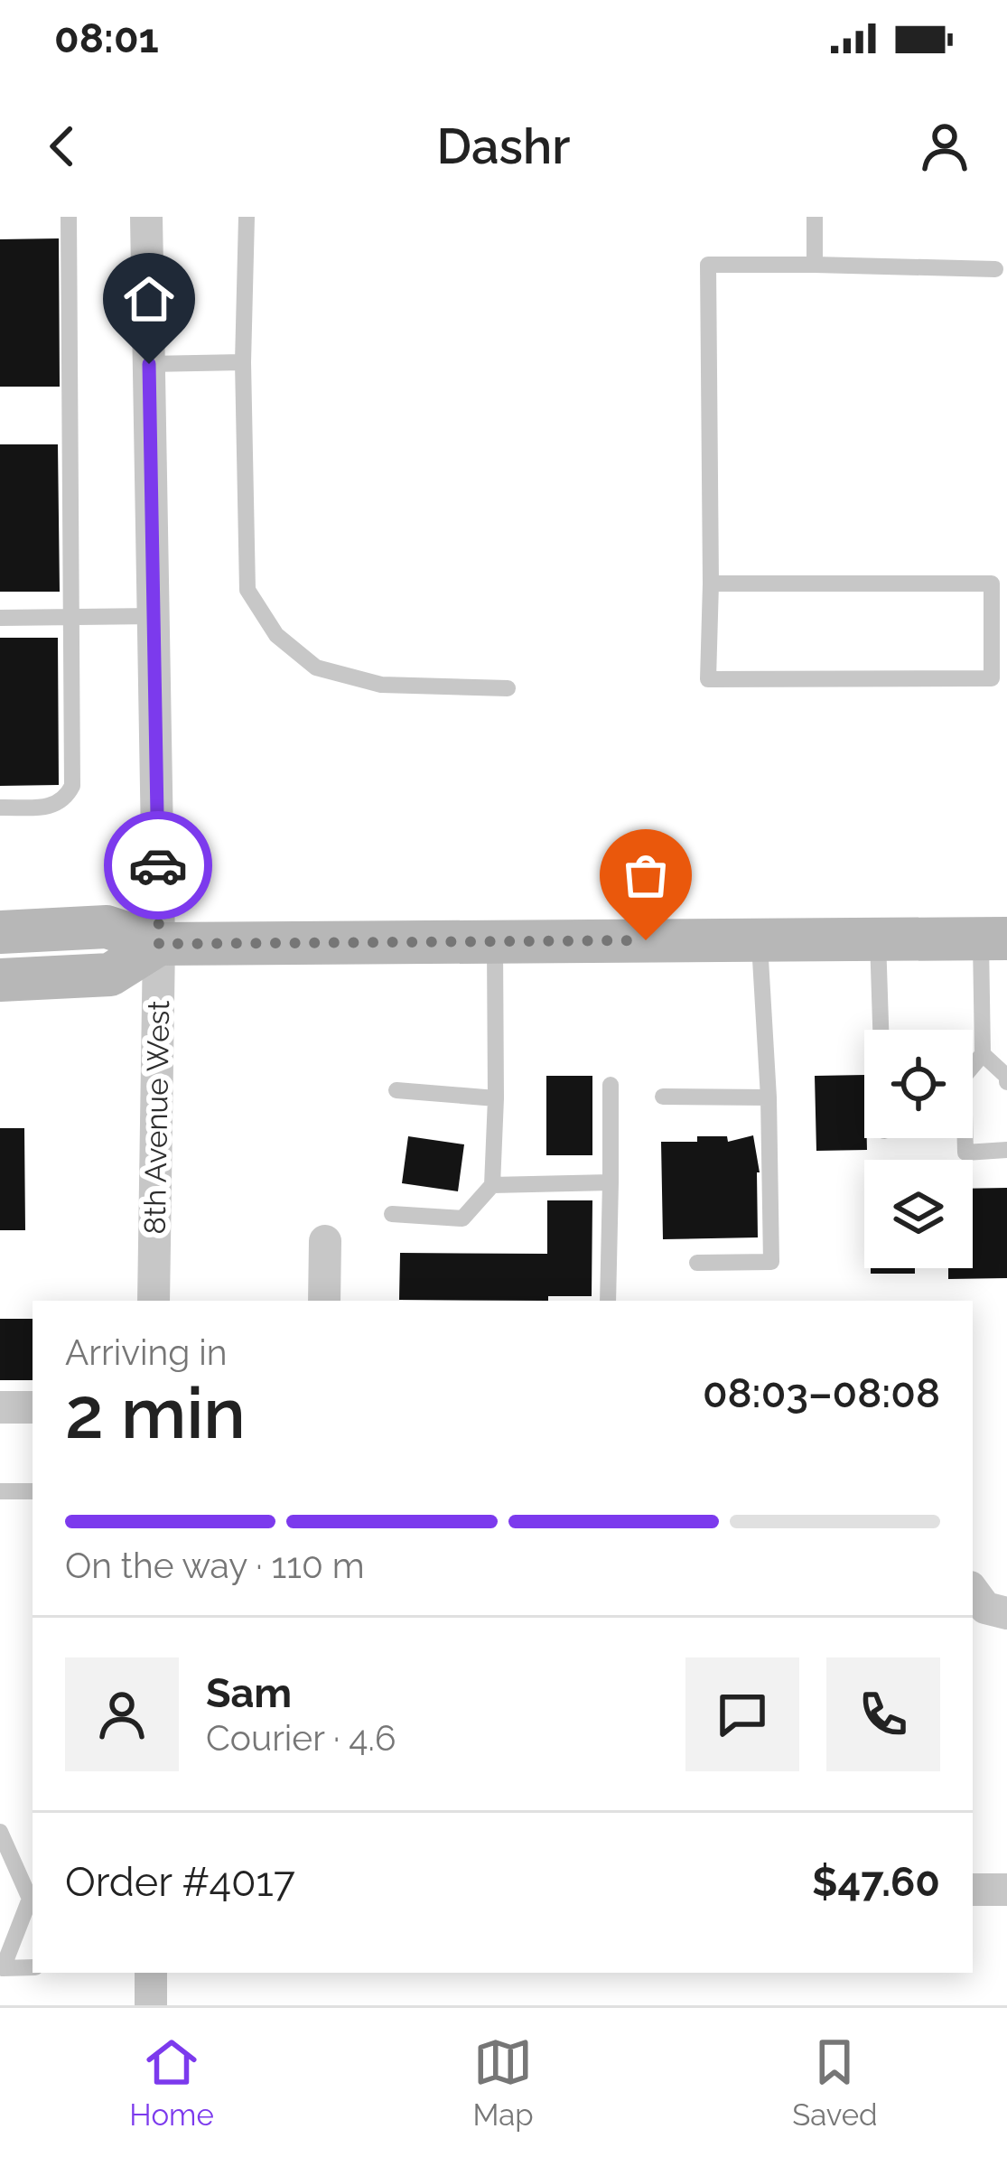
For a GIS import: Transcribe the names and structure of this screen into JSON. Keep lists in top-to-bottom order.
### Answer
{
  "streets": {
    "street": ["8th Avenue West"]
  },
  "page": {
    "status": "08:01",
    "header": "Dashr",
    "heading": ["2 min", "Arriving in", "08:03–08:08"],
    "panel": [
      "Sam",
      "Courier · 4.6",
      "Order #4017",
      "$47.60"
    ],
    "bar": "On the way · 110 m",
    "tabs": ["Home", "Map", "Saved"]
  }
}
